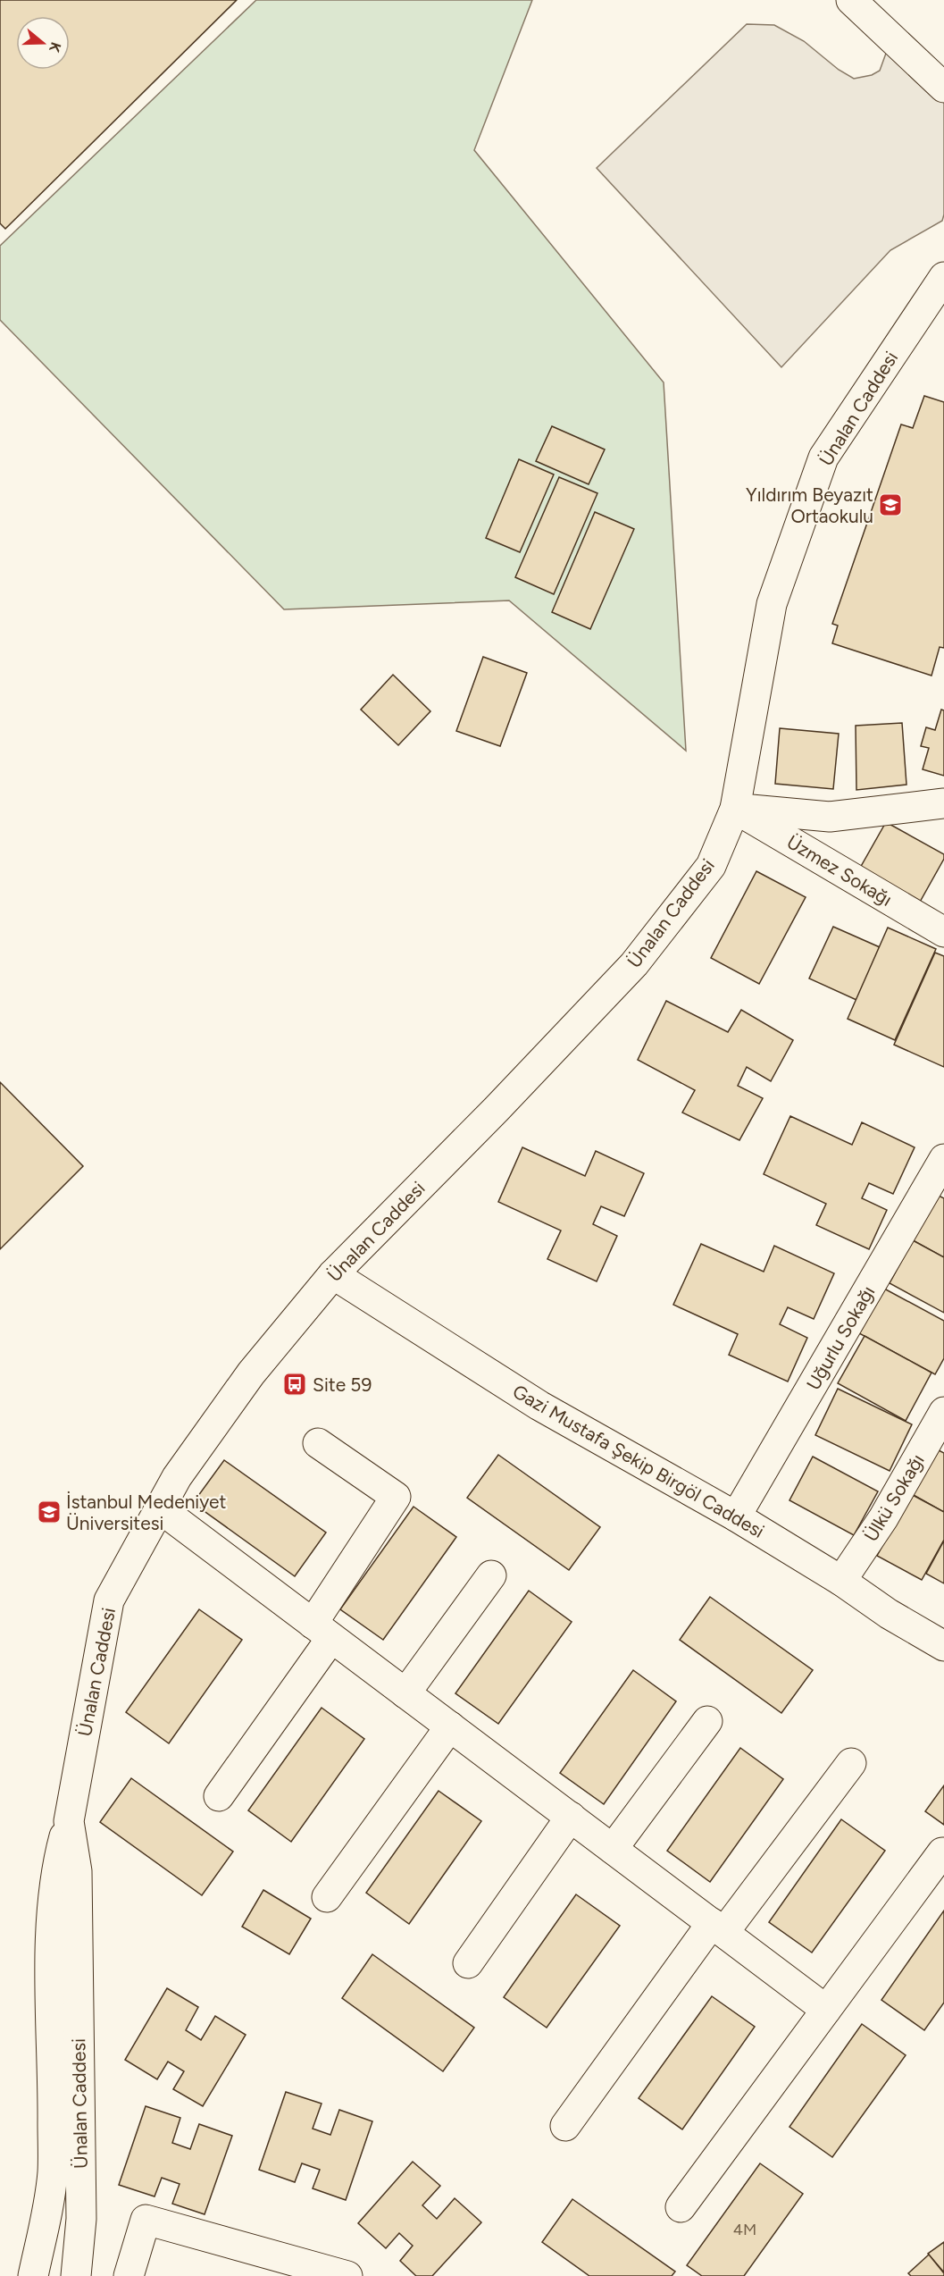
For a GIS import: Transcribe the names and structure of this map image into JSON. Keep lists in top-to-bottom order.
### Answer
{
  "streets": {
    "street": [
      "Ünalan Caddesi",
      "Üzmez Sokağı",
      "Uğurlu Sokağı",
      "Gazi Mustafa Şekip Birgöl Caddesi",
      "Ülkü Sokağı"
    ]
  },
  "crossings": [
    ["Ünalan Caddesi", "Üzmez Sokağı"],
    ["Ünalan Caddesi", "Gazi Mustafa Şekip Birgöl Caddesi"],
    ["Uğurlu Sokağı", "Gazi Mustafa Şekip Birgöl Caddesi"],
    ["Gazi Mustafa Şekip Birgöl Caddesi", "Ülkü Sokağı"]
  ],
  "places": {
    "school or university": ["Yıldırım Beyazıt Ortaokulu", "İstanbul Medeniyet Üniversitesi"],
    "bus stop": ["Site 59"]
  },
  "house_numbers": ["4M"],
  "north": "right"
}
